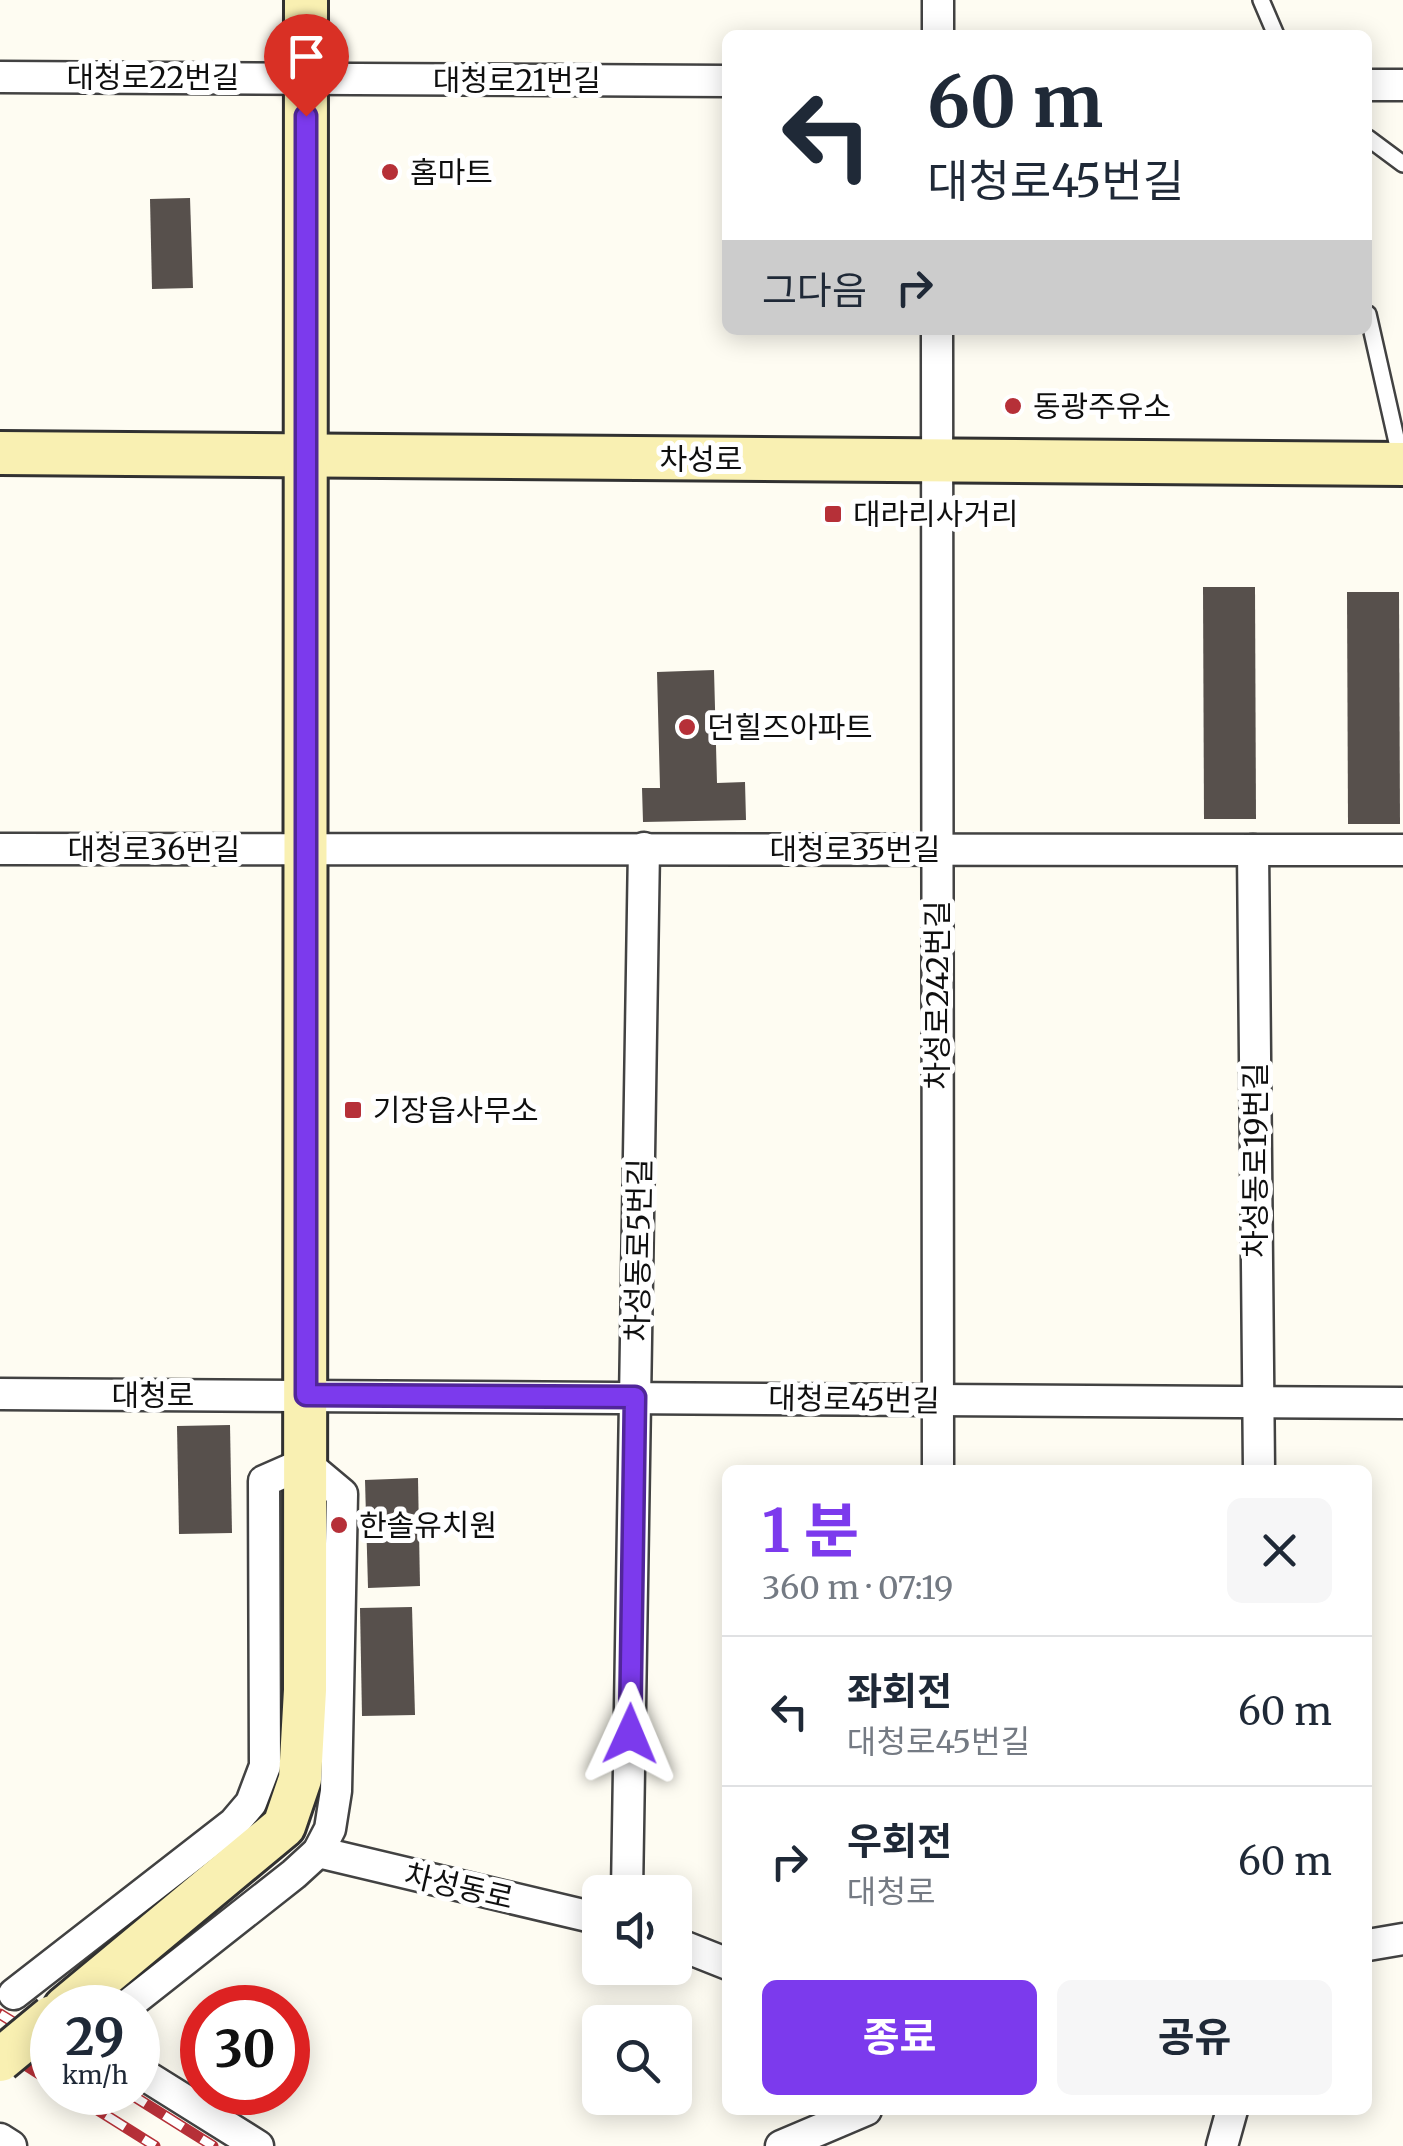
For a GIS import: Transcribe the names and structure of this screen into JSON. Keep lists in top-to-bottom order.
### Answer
{
  "streets": {
    "main road": ["차성로"],
    "street": [
      "대청로22번길",
      "대청로21번길",
      "대청로36번길",
      "대청로35번길",
      "차성로242번길",
      "차성동로19번길",
      "차성동로5번길",
      "대청로",
      "대청로45번길",
      "차성동로"
    ]
  },
  "crossings": [
    ["대청로22번길", "대청로21번길"],
    ["차성로", "차성로242번길"],
    ["대청로36번길", "대청로35번길"],
    ["대청로35번길", "차성로242번길"],
    ["대청로35번길", "차성동로19번길"],
    ["대청로35번길", "차성동로5번길"],
    ["차성로242번길", "대청로45번길"],
    ["차성동로19번길", "대청로45번길"],
    ["차성동로5번길", "대청로45번길"],
    ["대청로", "대청로45번길"]
  ],
  "places": {
    "other": [
      "홈마트",
      "동광주유소",
      "던힐즈아파트",
      "한솔유치원"
    ],
    "transit": ["대라리사거리", "기장읍사무소"]
  },
  "page": {
    "turn": ["60 m", "대청로45번길"],
    "then": "그다음",
    "heading": ["1 분", "360 m · 07:19"],
    "list": [
      {
        "name": "좌회전",
        "note": "대청로45번길",
        "value": "60 m"
      },
      {
        "name": "우회전",
        "note": "대청로",
        "value": "60 m"
      }
    ],
    "buttons": ["종료", "공유"],
    "speed": "29 km/h",
    "limit": "30"
  }
}
